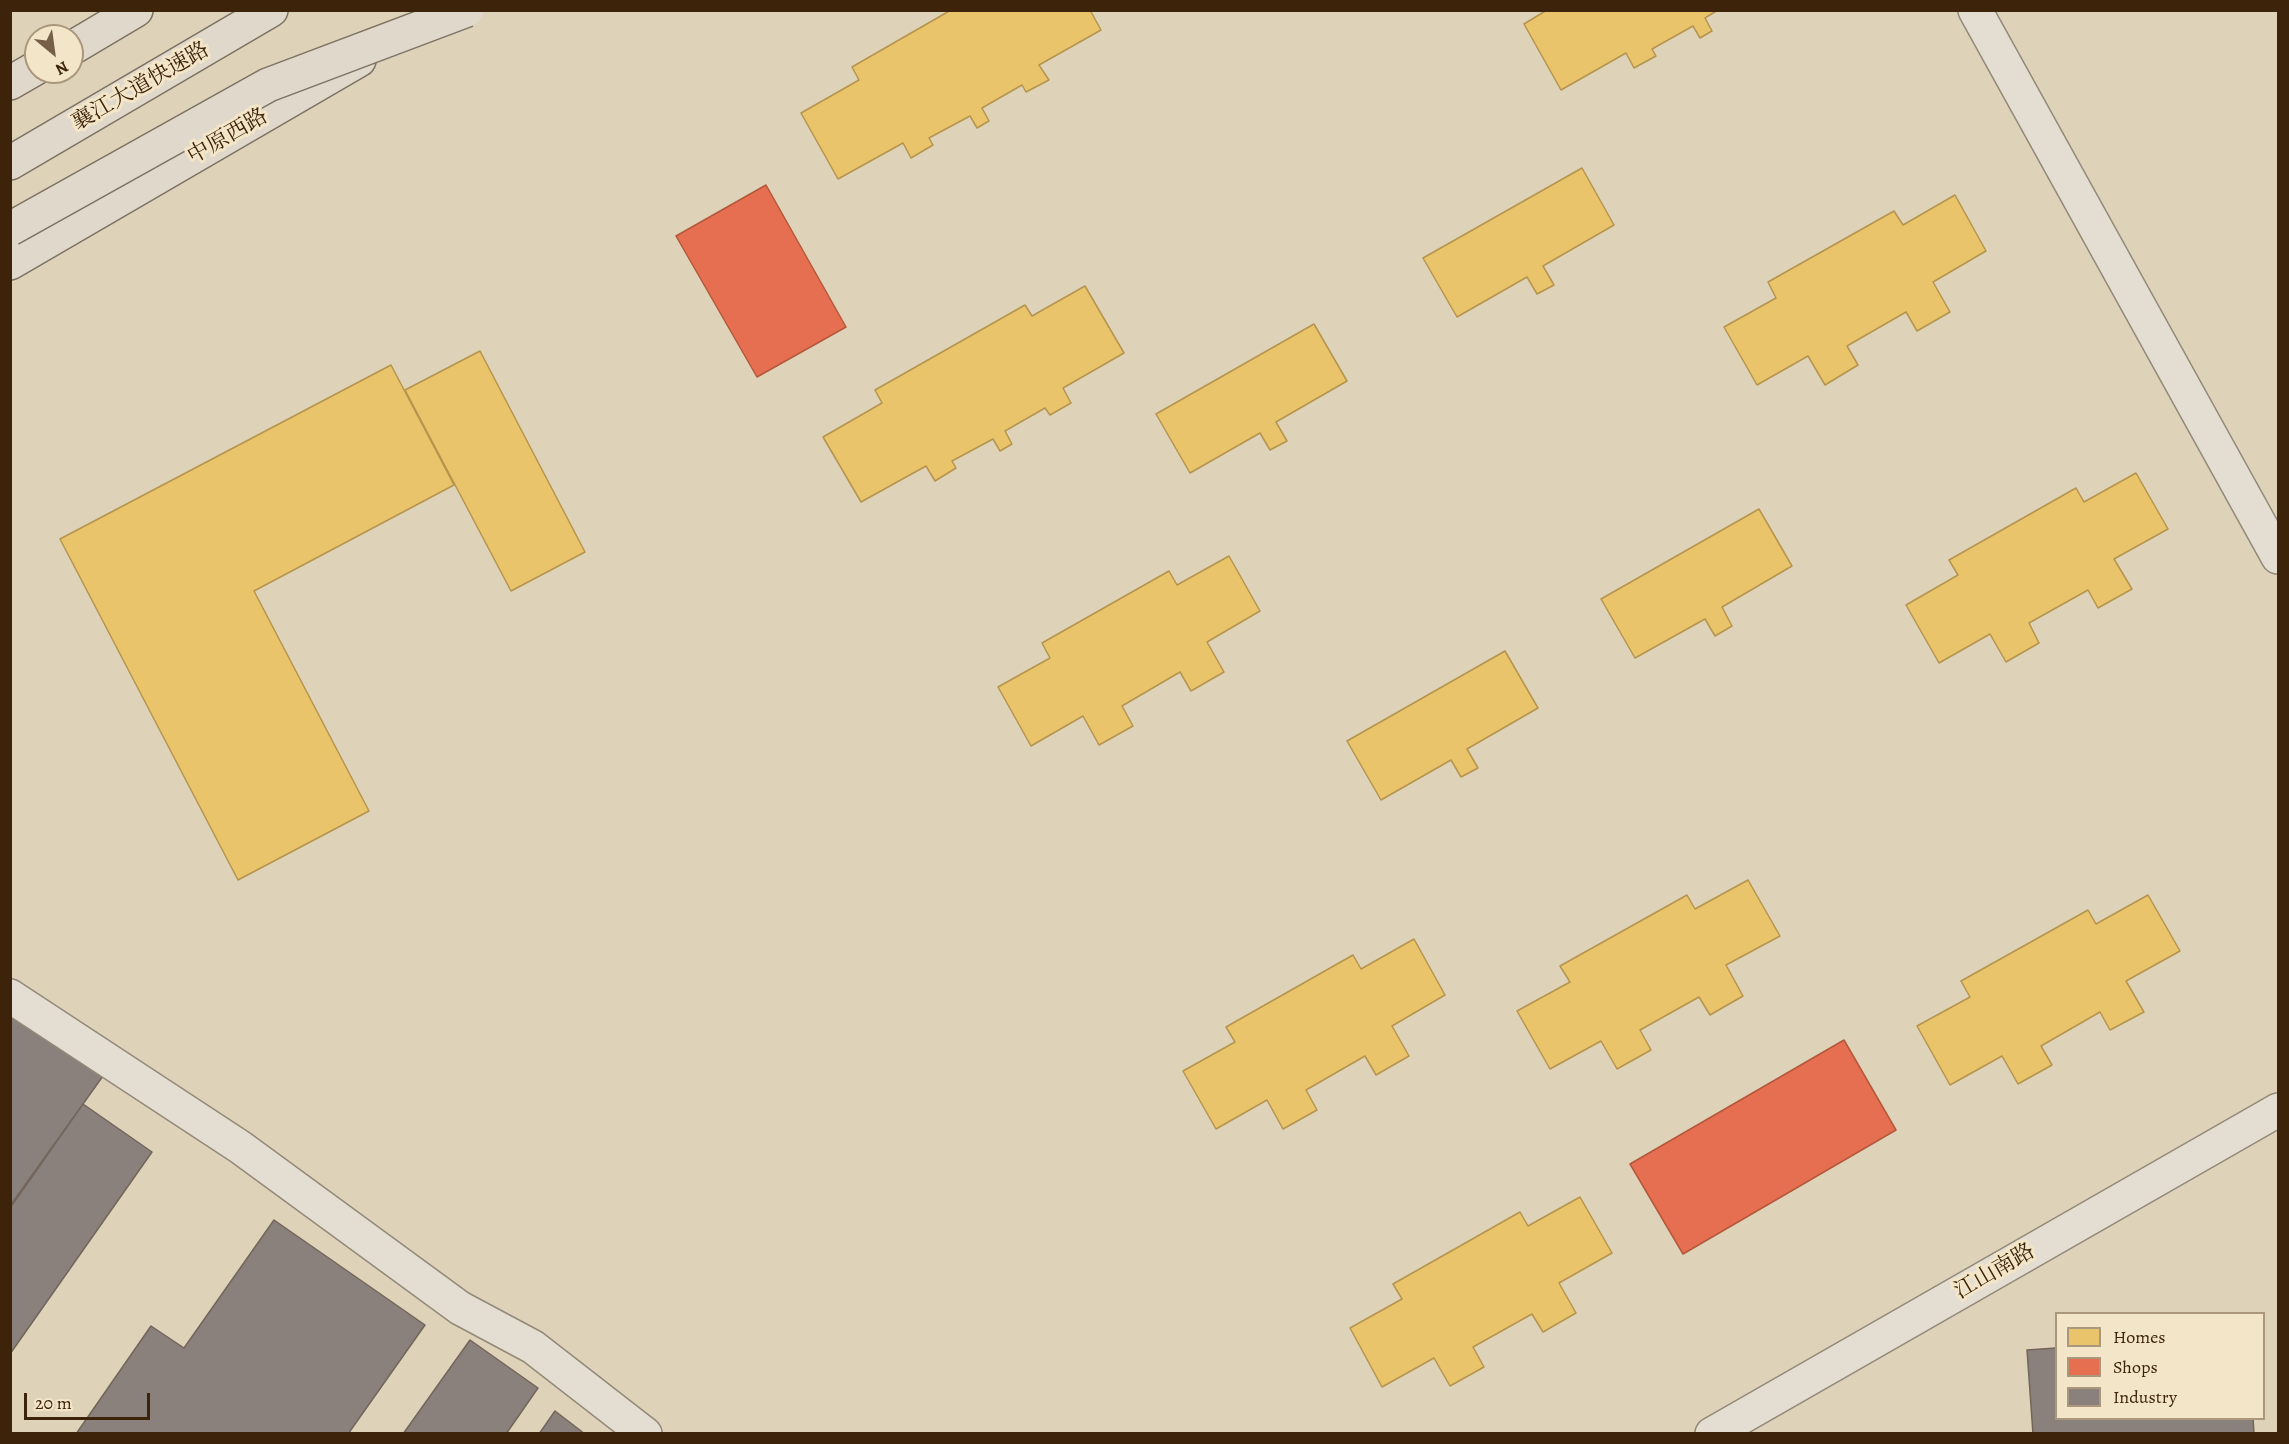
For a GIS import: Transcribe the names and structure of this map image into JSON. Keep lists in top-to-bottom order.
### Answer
{
  "streets": {
    "main road": ["襄江大道快速路", "中原西路"],
    "street": ["江山南路"]
  },
  "legend": ["Homes", "Shops", "Industry"],
  "scale_bar": "20 m",
  "north": "bottom right"
}
